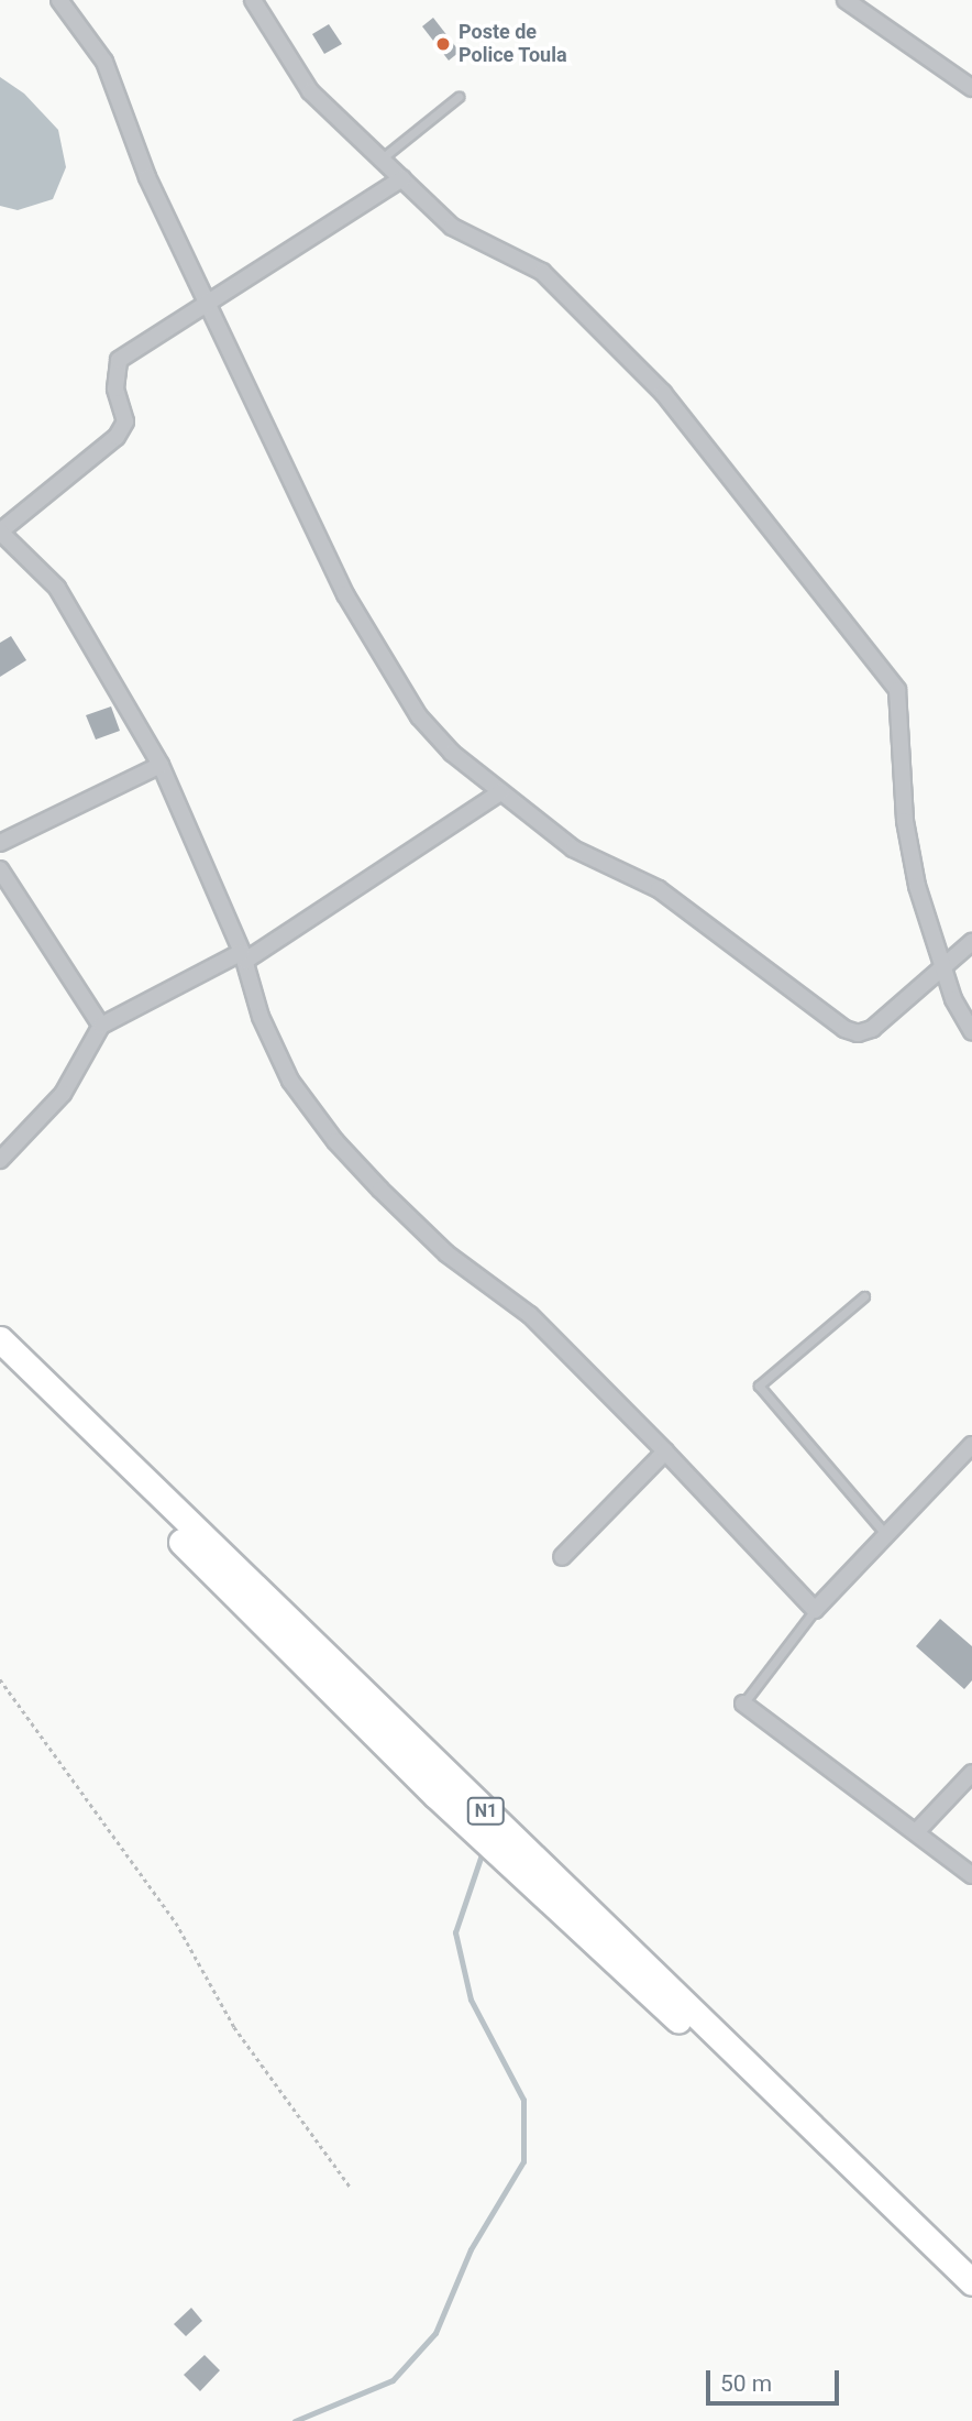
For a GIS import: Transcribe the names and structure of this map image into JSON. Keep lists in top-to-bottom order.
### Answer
{
  "streets": {
    "main road": ["N1"]
  },
  "places": ["Poste de Police Toula"],
  "scale_bar": "50 m"
}
